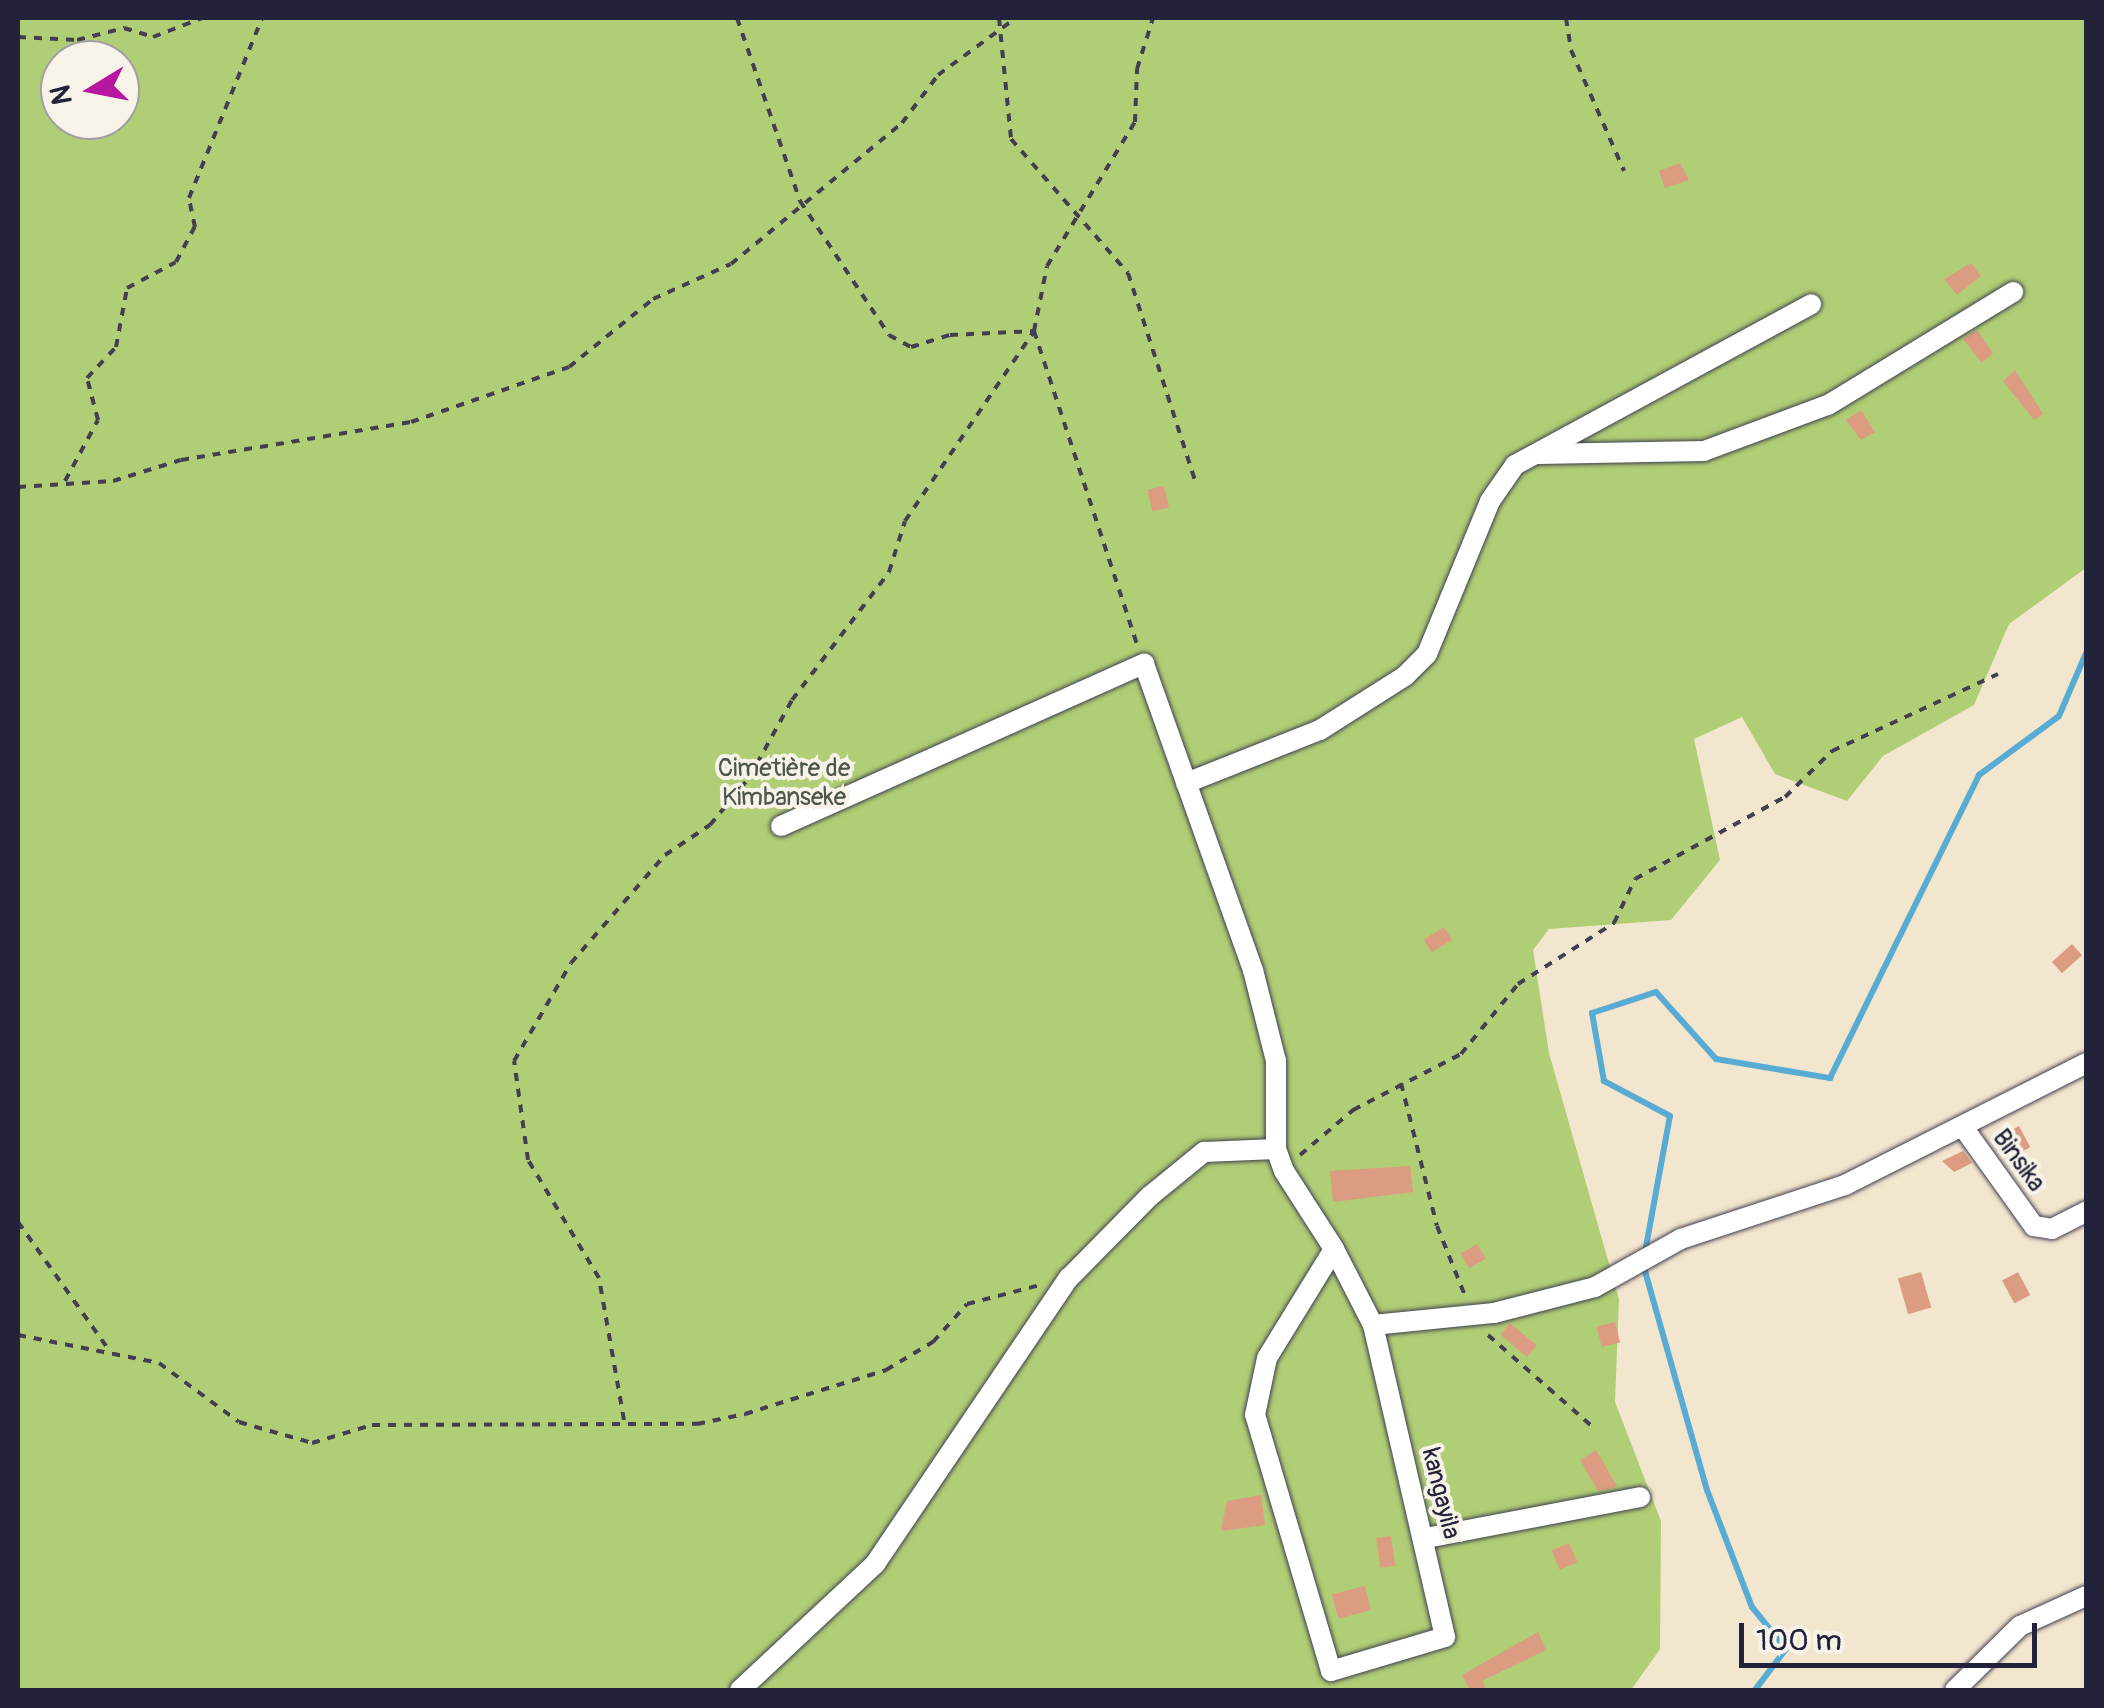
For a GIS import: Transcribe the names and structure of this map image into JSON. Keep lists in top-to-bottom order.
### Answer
{
  "streets": {
    "street": ["Binsika", "kangayila"]
  },
  "parks": ["Cimetière de Kimbanseke"],
  "scale_bar": "100 m",
  "north": "left"
}
